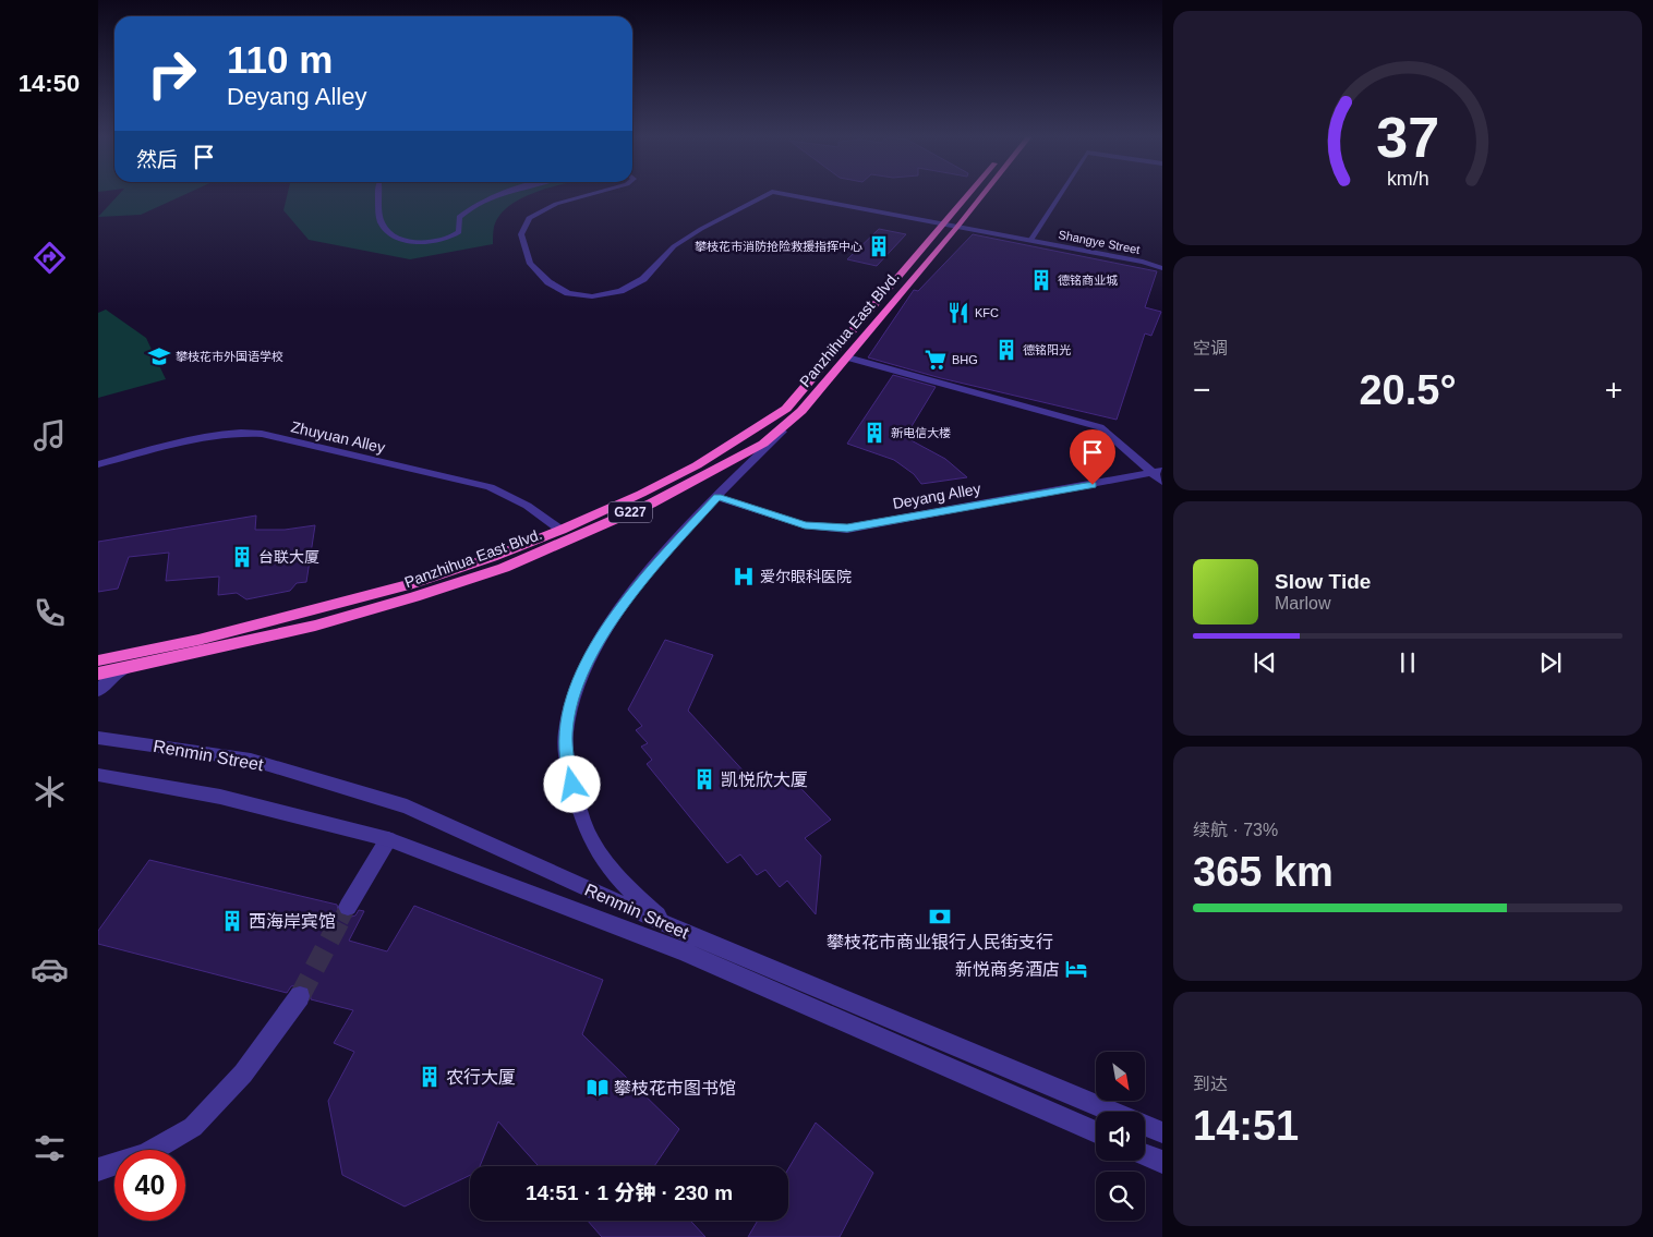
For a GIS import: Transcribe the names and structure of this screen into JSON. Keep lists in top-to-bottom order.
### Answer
{
  "streets": {
    "highway": ["Panzhihua East Blvd.", "G227"],
    "street": [
      "Shangye Street",
      "Zhuyuan Alley",
      "Deyang Alley",
      "Renmin Street"
    ]
  },
  "crossings": [
    ["Shangye Street", "Panzhihua East Blvd."],
    ["Panzhihua East Blvd.", "Zhuyuan Alley"]
  ],
  "places": {
    "building": [
      "攀枝花市消防抢险救援指挥中心",
      "德铭商业城",
      "德铭阳光",
      "新电信大楼",
      "台联大厦",
      "凯悦欣大厦",
      "西海岸宾馆",
      "农行大厦"
    ],
    "restaurant": ["KFC"],
    "school or university": ["攀枝花市外国语学校"],
    "supermarket": ["BHG"],
    "hospital": ["爱尔眼科医院"],
    "bank": ["攀枝花市商业银行人民街支行"],
    "hotel": ["新悦商务酒店"],
    "library": ["攀枝花市图书馆"]
  },
  "north": "bottom right",
  "page": {
    "tabs": "14:50",
    "turn": ["110 m", "Deyang Alley"],
    "then": "然后",
    "tile": [
      "空调",
      ["续航 · 73%", "365 km"],
      ["到达", "14:51"]
    ],
    "heat": ["−", "20.5°", "+"],
    "song": ["Slow Tide", "Marlow"],
    "limit": "40",
    "trip": "14:51 · 1 分钟 · 230 m",
    "gauge": ["37", "km/h"]
  }
}
